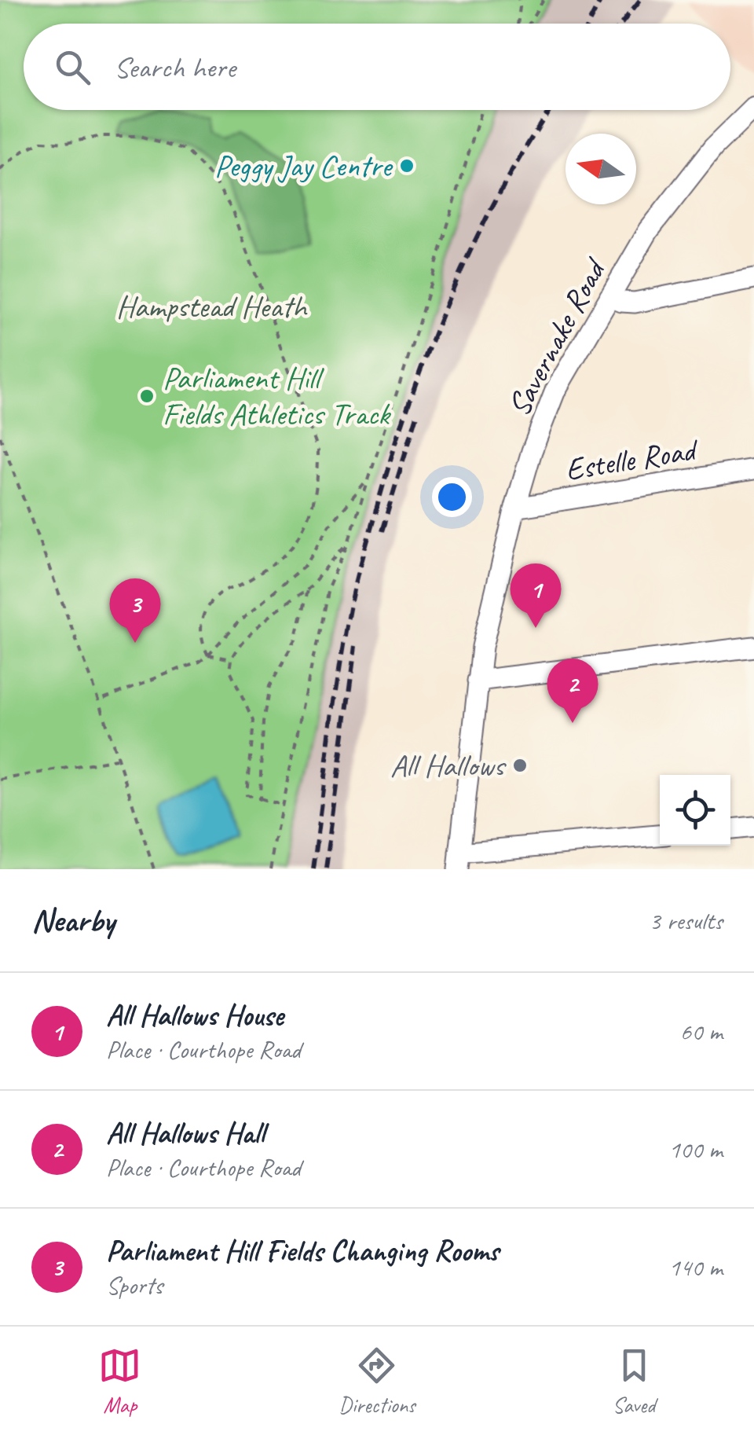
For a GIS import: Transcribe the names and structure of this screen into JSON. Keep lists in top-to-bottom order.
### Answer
{
  "streets": {
    "street": ["Savernake Road", "Estelle Road"]
  },
  "crossings": [
    ["Savernake Road", "Estelle Road"]
  ],
  "parks": ["Hampstead Heath"],
  "places": ["Peggy Jay Centre", "Parliament Hill Fields Athletics Track", "All Hallows"],
  "north": "left",
  "page": {
    "search": "Search here",
    "pins": ["1", "3", "2"],
    "heading": ["Nearby", "3 results"],
    "list": [
      {
        "mark": "1",
        "name": "All Hallows House",
        "note": "Place · Courthope Road",
        "value": "60 m"
      },
      {
        "mark": "2",
        "name": "All Hallows Hall",
        "note": "Place · Courthope Road",
        "value": "100 m"
      },
      {
        "mark": "3",
        "name": "Parliament Hill Fields Changing Rooms",
        "note": "Sports",
        "value": "140 m"
      }
    ],
    "nav": ["Map", "Directions", "Saved"]
  }
}
